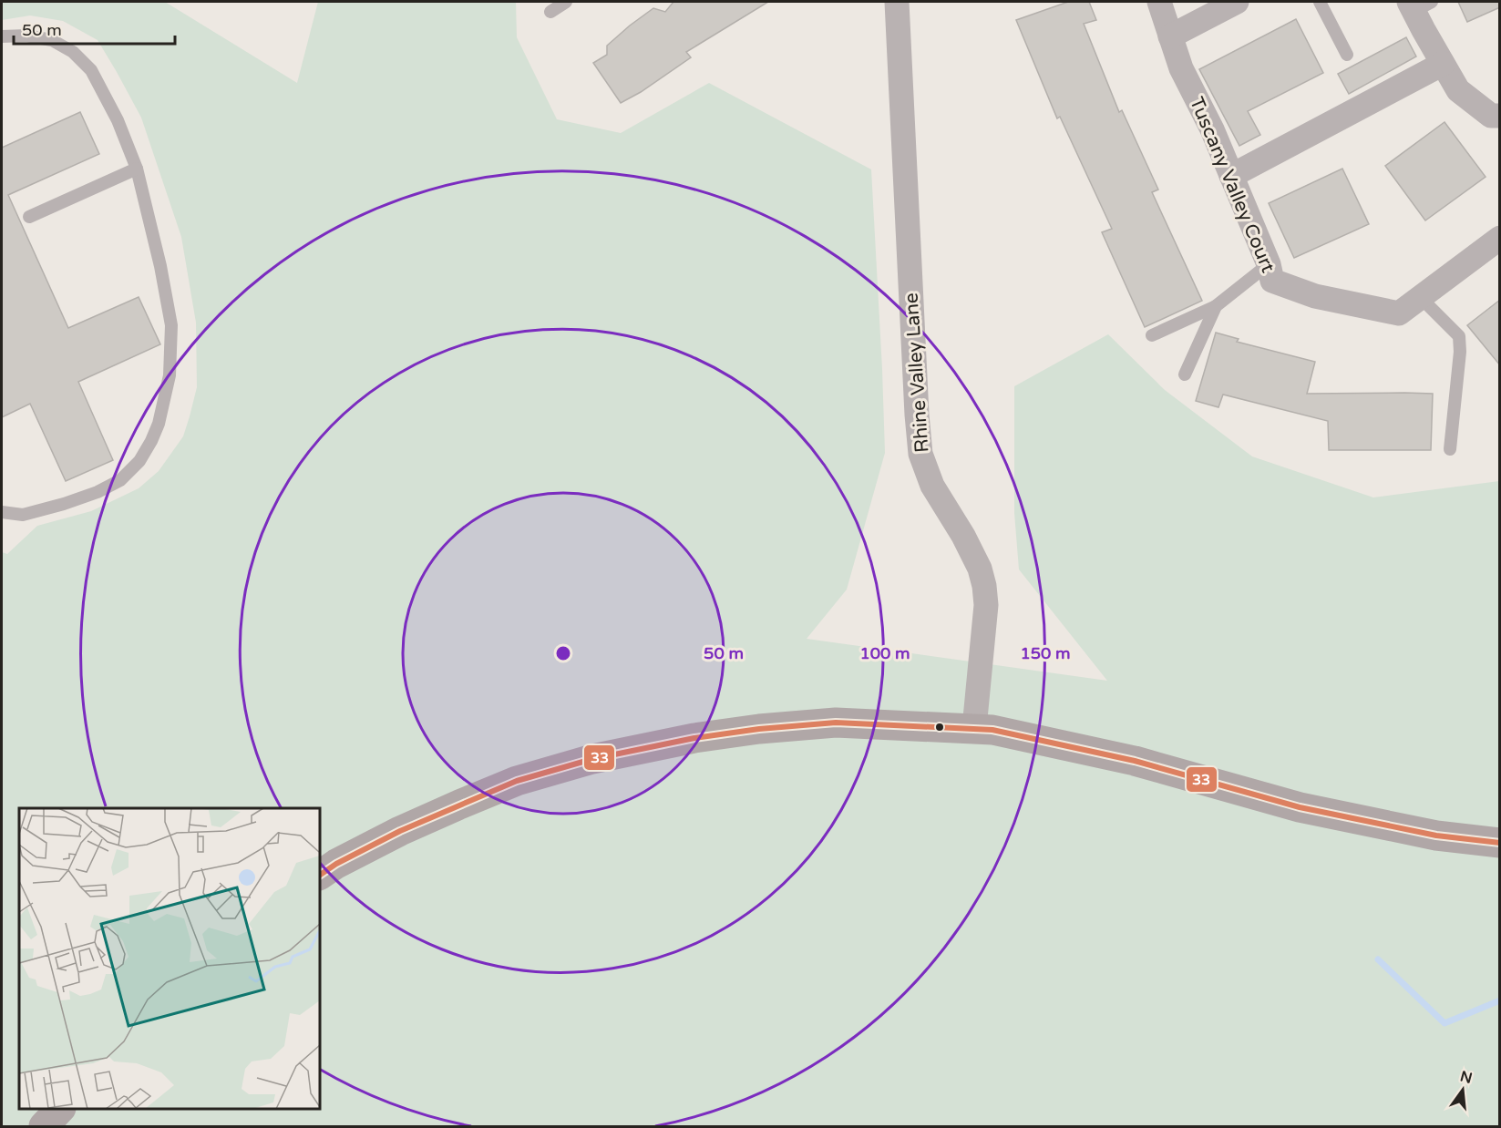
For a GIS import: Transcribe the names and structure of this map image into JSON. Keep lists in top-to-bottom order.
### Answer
{
  "streets": {
    "street": ["Tuscany Valley Court", "Rhine Valley Lane"]
  },
  "lines": ["transit line 33"],
  "scale_bar": "50 m",
  "north": "top",
  "rings": ["50 m", "100 m", "150 m"]
}
